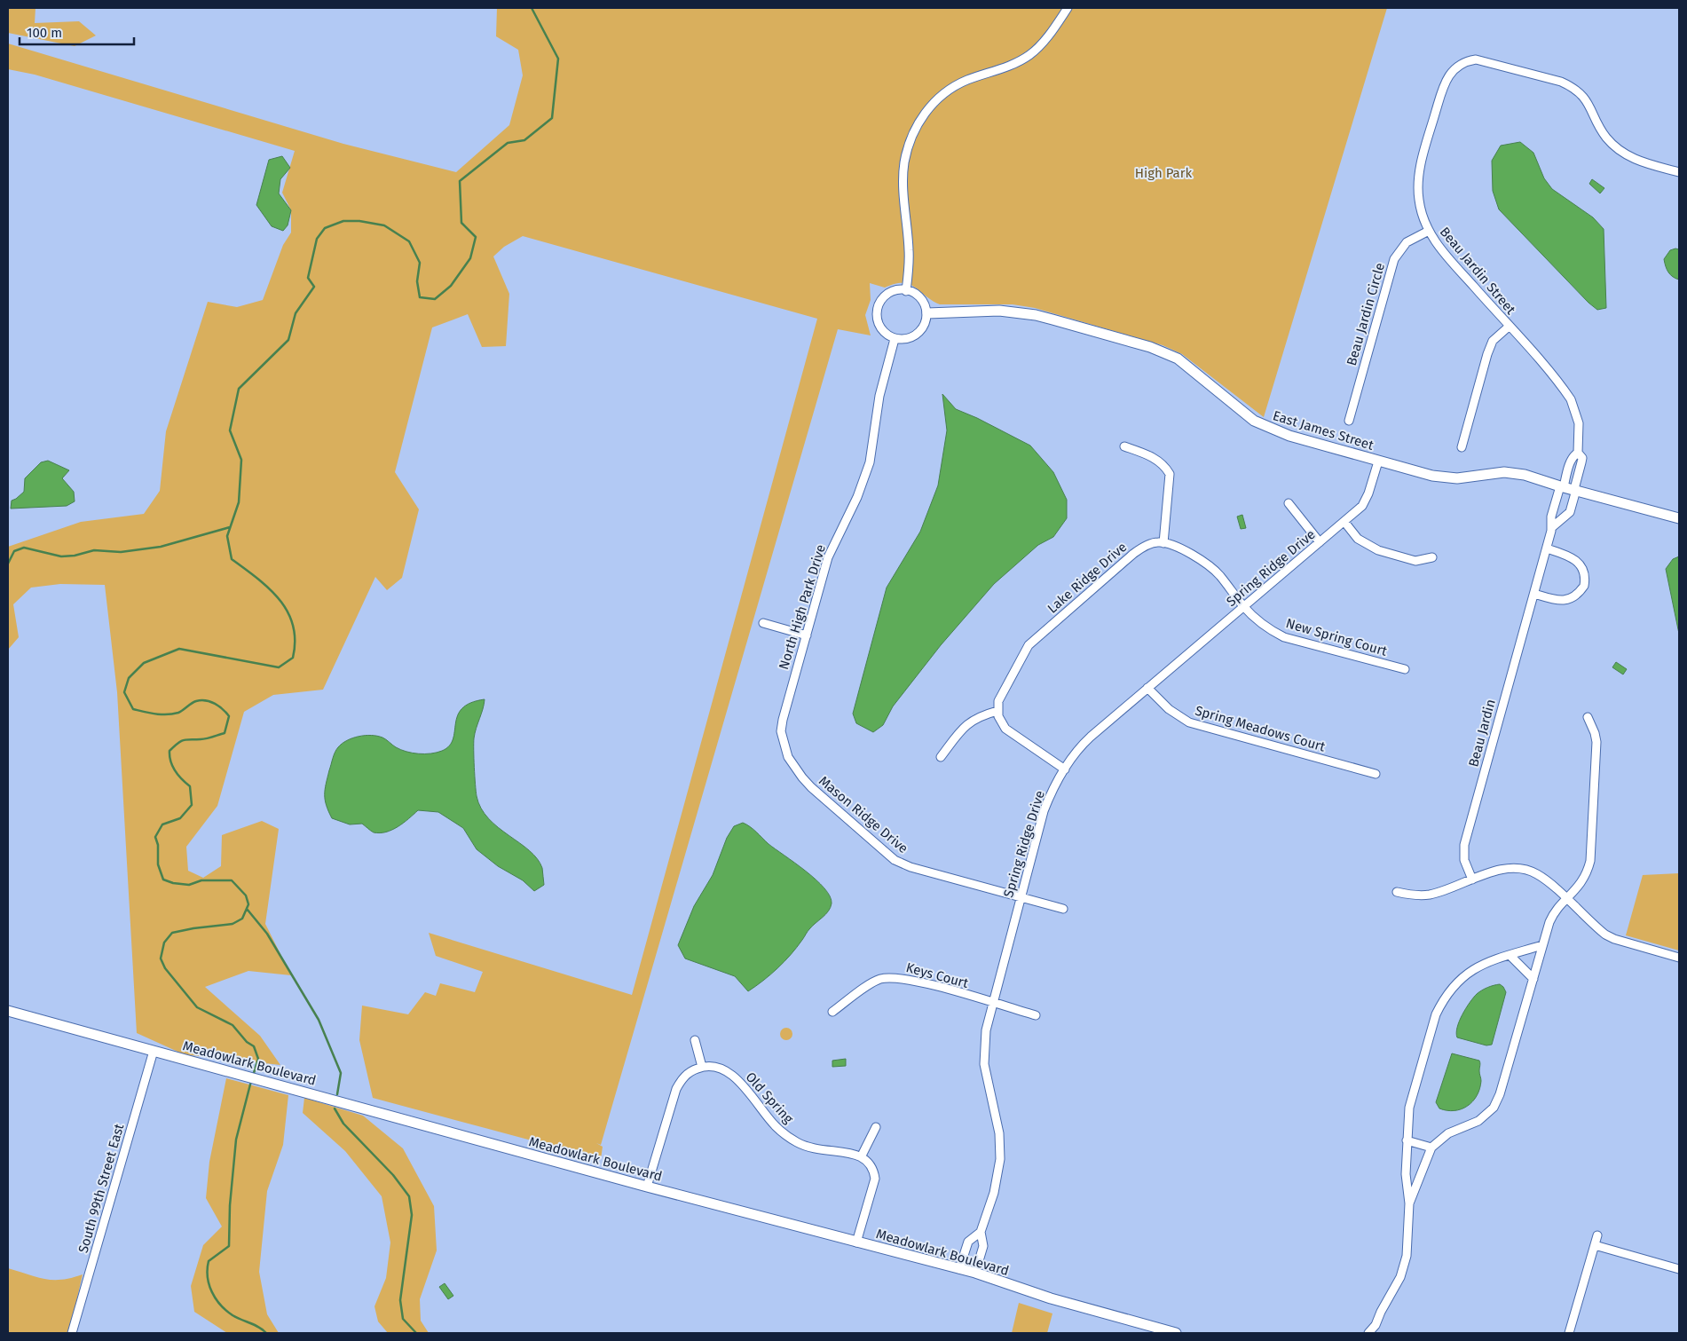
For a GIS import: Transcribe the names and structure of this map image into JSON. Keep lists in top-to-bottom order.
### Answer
{
  "streets": {
    "street": [
      "Beau Jardin Street",
      "Beau Jardin Circle",
      "East James Street",
      "Spring Ridge Drive",
      "Lake Ridge Drive",
      "North High Park Drive",
      "New Spring Court",
      "Spring Meadows Court",
      "Beau Jardin",
      "Mason Ridge Drive",
      "Keys Court",
      "Meadowlark Boulevard",
      "Old Spring",
      "South 99th Street East"
    ]
  },
  "crossings": [
    ["Beau Jardin Street", "Beau Jardin Circle"],
    ["Beau Jardin Street", "Beau Jardin"],
    ["East James Street", "Spring Ridge Drive"],
    ["East James Street", "North High Park Drive"],
    ["East James Street", "Beau Jardin"],
    ["Spring Ridge Drive", "New Spring Court"],
    ["Spring Ridge Drive", "Spring Meadows Court"],
    ["Spring Ridge Drive", "Mason Ridge Drive"],
    ["Spring Ridge Drive", "Keys Court"],
    ["Spring Ridge Drive", "Meadowlark Boulevard"],
    ["North High Park Drive", "Mason Ridge Drive"],
    ["Meadowlark Boulevard", "South 99th Street East"]
  ],
  "parks": ["High Park"],
  "scale_bar": "100 m"
}
